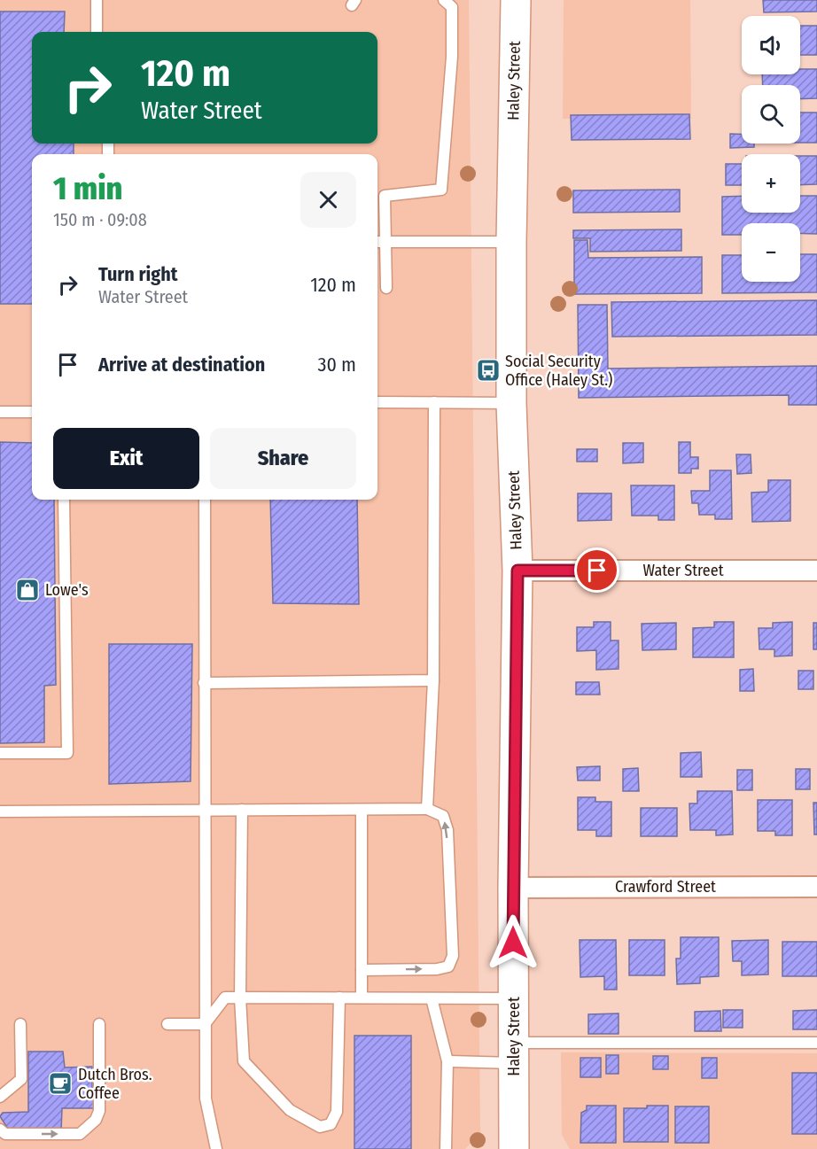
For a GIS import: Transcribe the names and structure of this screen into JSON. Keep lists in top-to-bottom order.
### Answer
{
  "streets": {
    "main road": ["Haley Street"],
    "street": ["Water Street", "Crawford Street"]
  },
  "crossings": [
    ["Haley Street", "Water Street"],
    ["Haley Street", "Crawford Street"]
  ],
  "places": {
    "bus stop": ["Social Security Office (Haley St.)"],
    "shop": ["Lowe's"],
    "cafe": ["Dutch Bros. Coffee"]
  },
  "page": {
    "map_buttons": ["+", "−"],
    "turn": ["120 m", "Water Street"],
    "heading": ["1 min", "150 m · 09:08"],
    "list": [
      {
        "name": "Turn right",
        "note": "Water Street",
        "value": "120 m"
      },
      {
        "name": "Arrive at destination",
        "value": "30 m"
      }
    ],
    "buttons": ["Exit", "Share"]
  }
}
